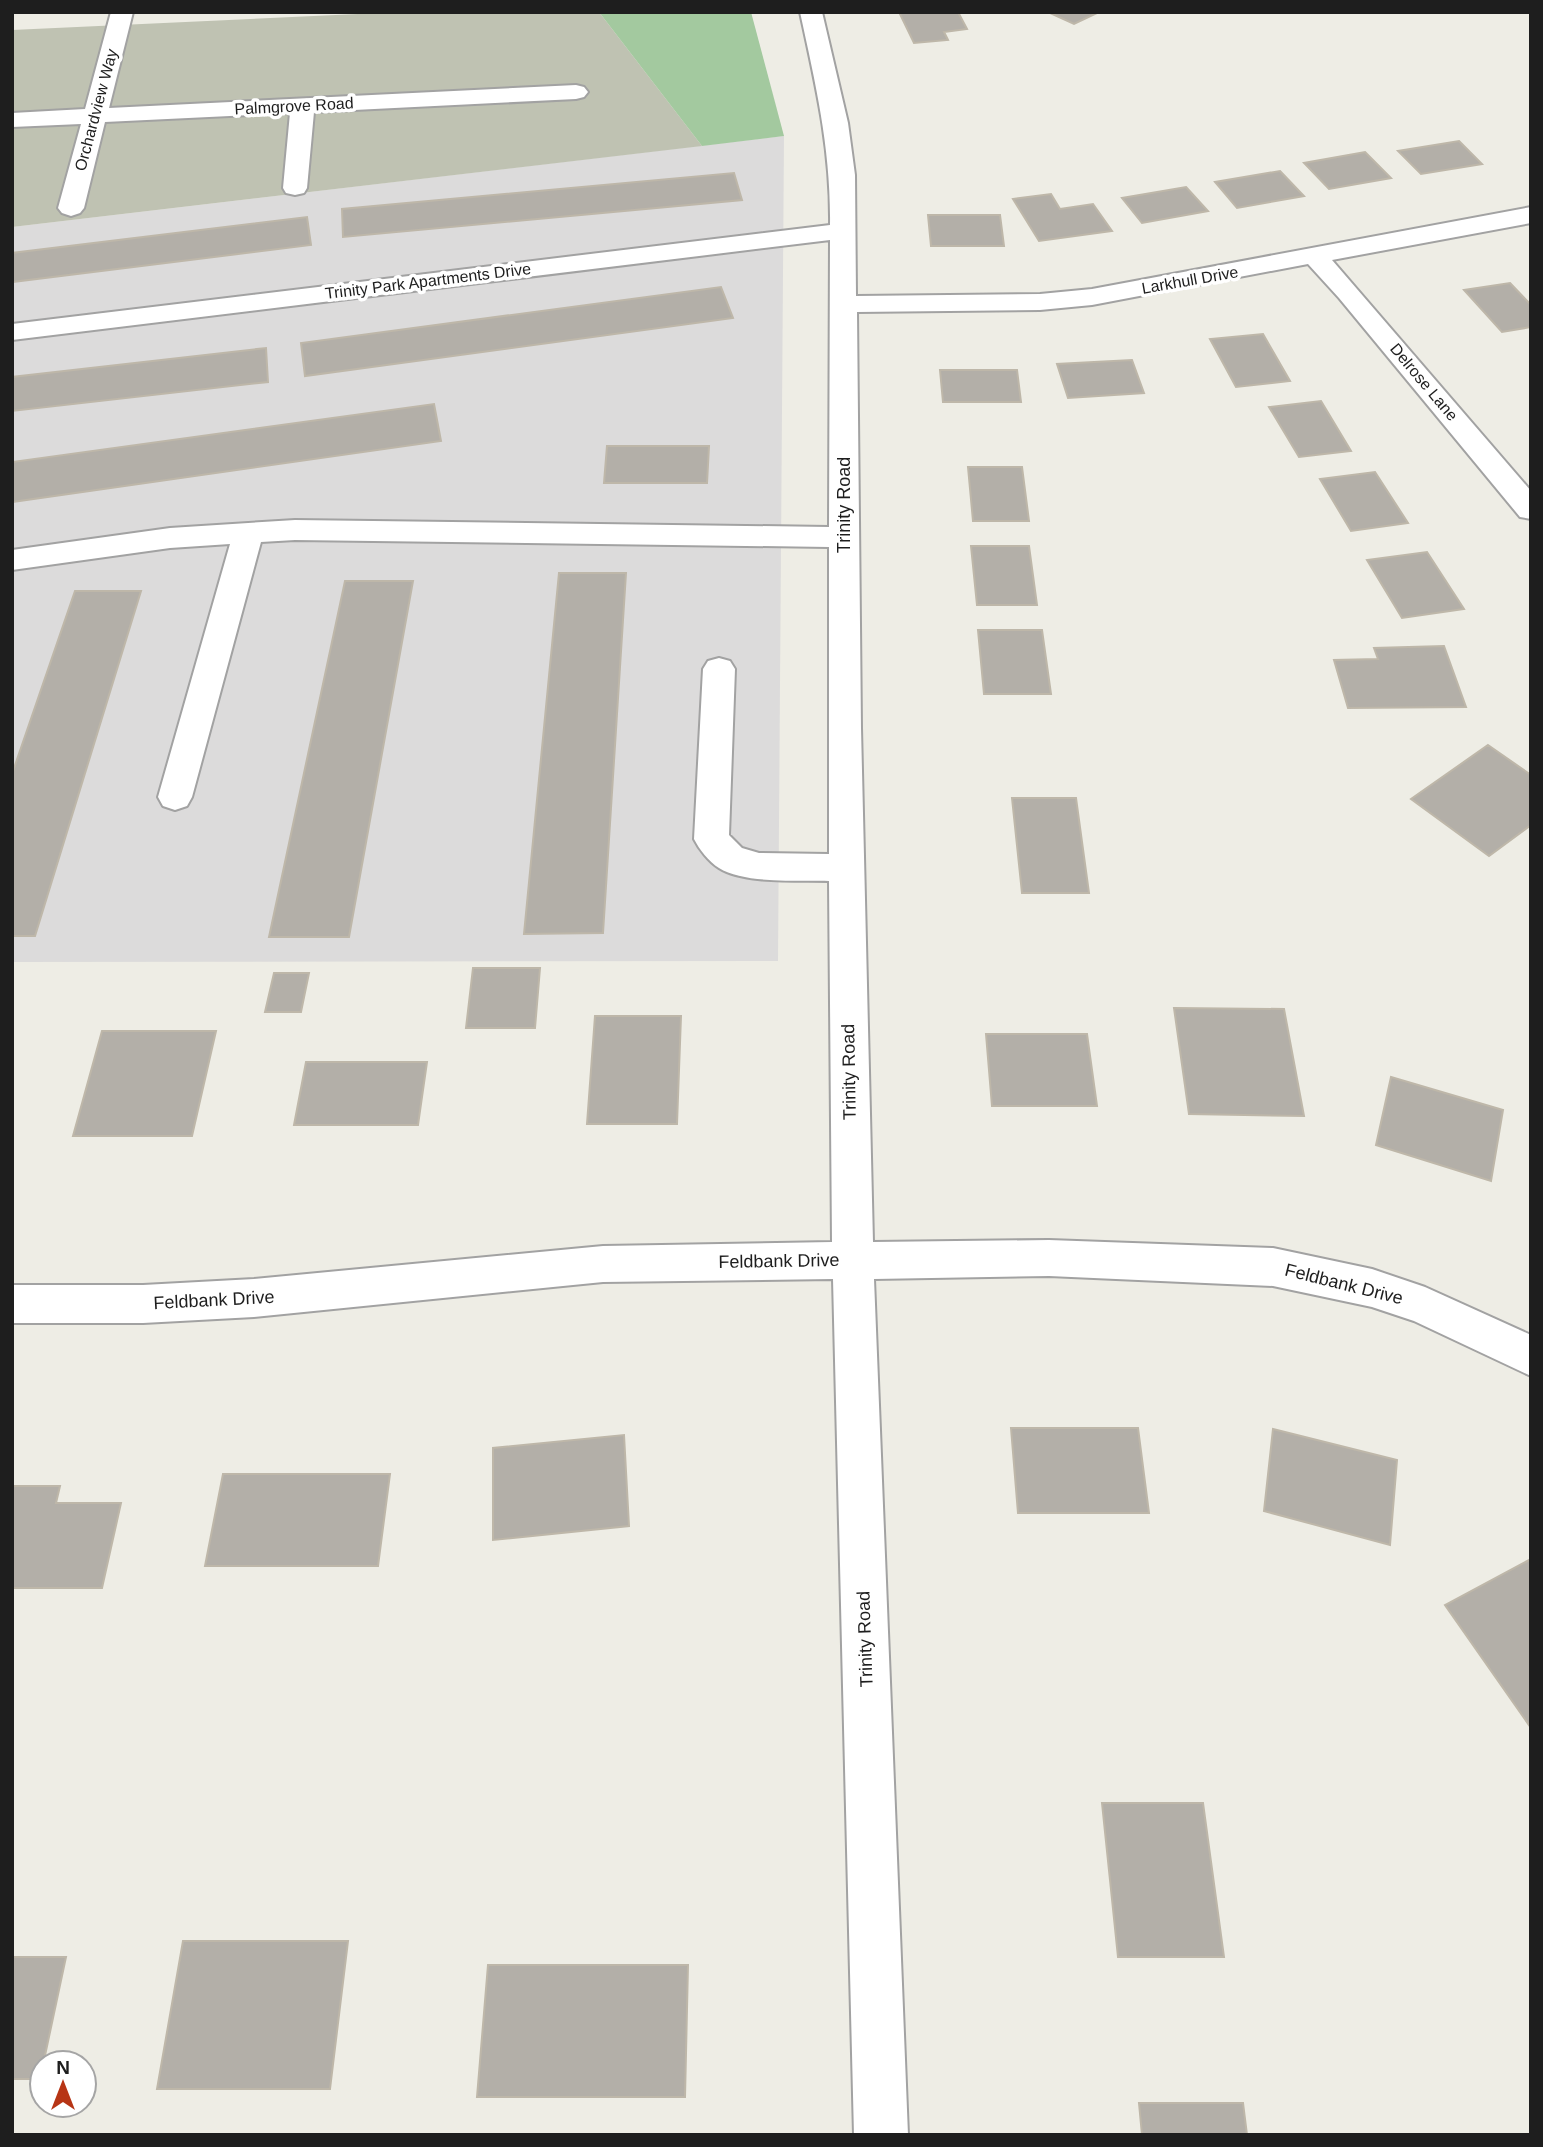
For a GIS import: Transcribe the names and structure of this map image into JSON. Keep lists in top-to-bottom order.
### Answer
{
  "streets": {
    "street": [
      "Palmgrove Road",
      "Orchardview Way",
      "Larkhull Drive",
      "Trinity Park Apartments Drive",
      "Delrose Lane",
      "Trinity Road",
      "Feldbank Drive"
    ]
  },
  "crossings": [
    ["Palmgrove Road", "Orchardview Way"],
    ["Larkhull Drive", "Delrose Lane"],
    ["Larkhull Drive", "Trinity Road"],
    ["Trinity Park Apartments Drive", "Trinity Road"],
    ["Trinity Road", "Feldbank Drive"]
  ],
  "north": "top"
}
